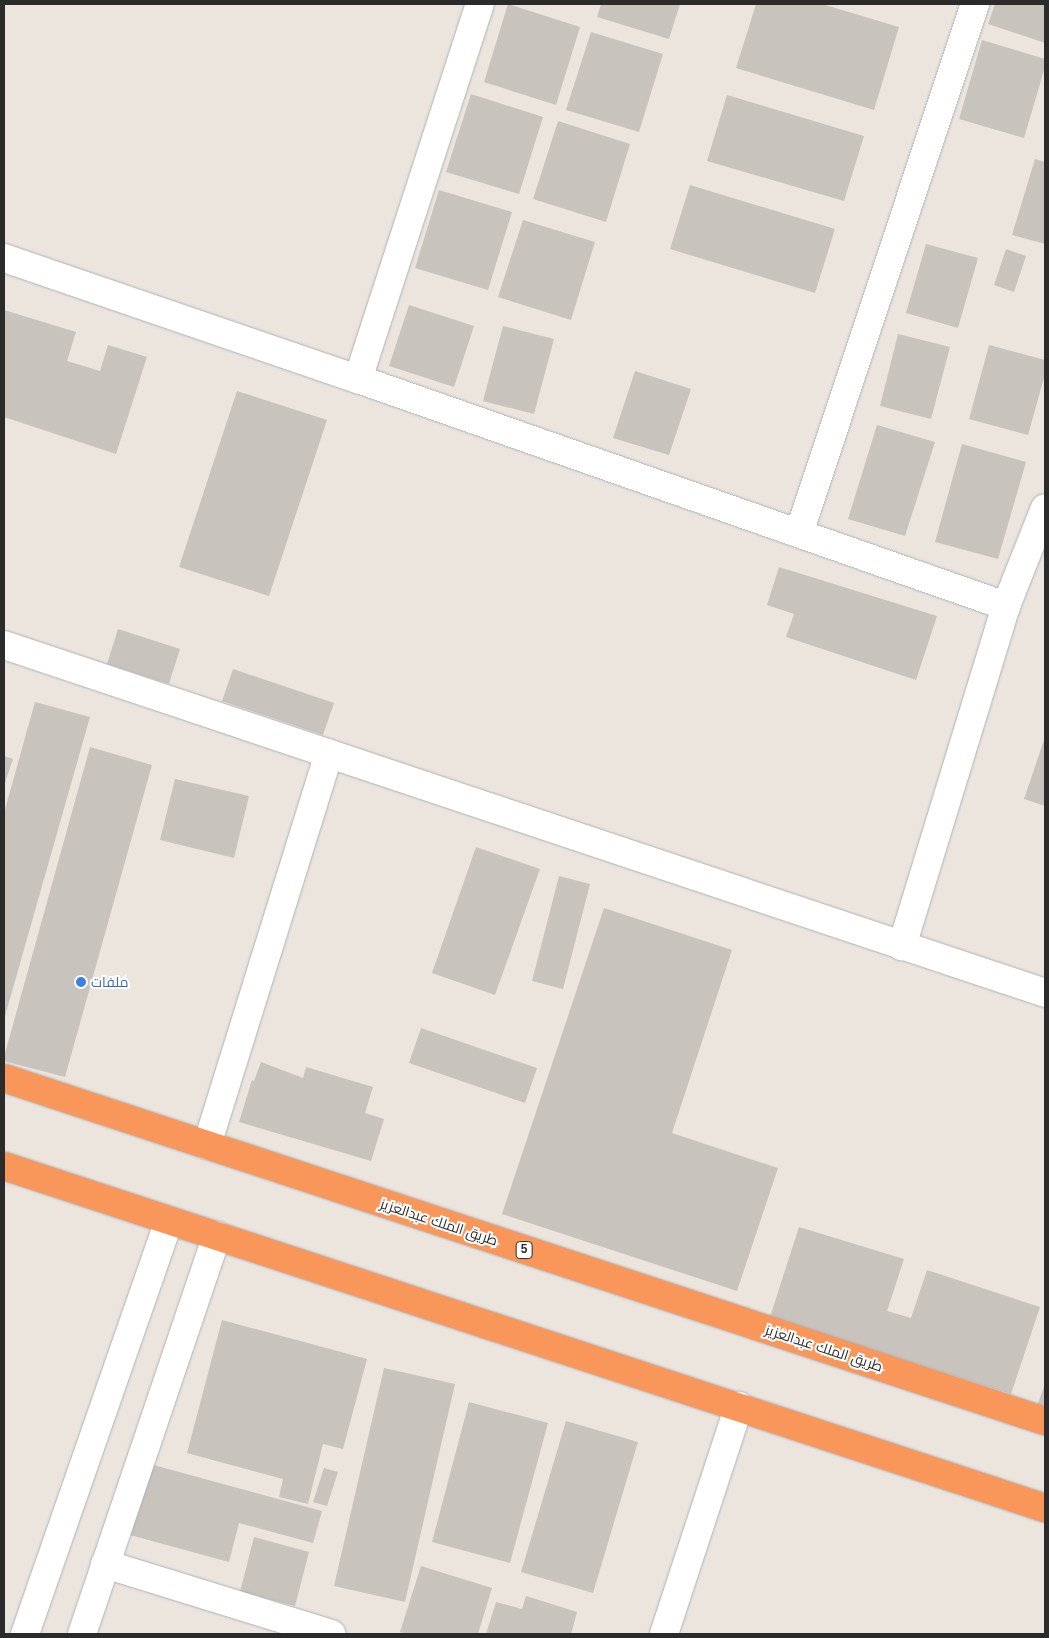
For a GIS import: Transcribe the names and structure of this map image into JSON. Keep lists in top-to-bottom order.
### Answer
{
  "streets": {
    "highway": ["طريق الملك عبدالعزيز", "5"]
  },
  "places": ["ملفات"]
}
